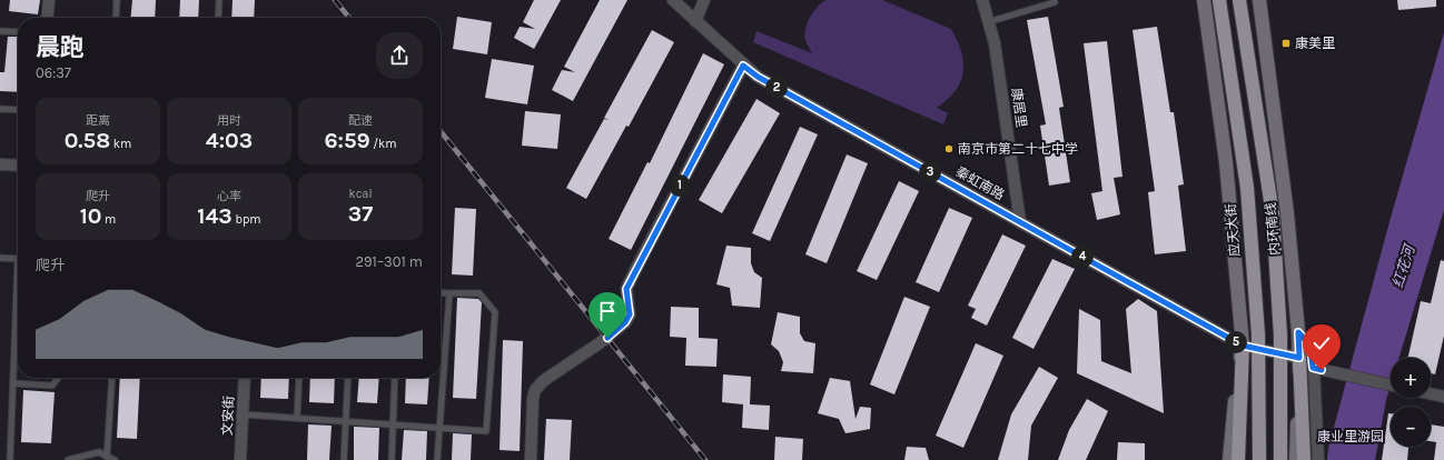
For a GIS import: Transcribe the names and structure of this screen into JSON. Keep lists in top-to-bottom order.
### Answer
{
  "streets": {
    "highway": ["内环南线"],
    "main road": ["应天大街"],
    "street": ["康居里", "秦虹南路", "文安街"]
  },
  "crossings": [
    ["康居里", "秦虹南路"],
    ["秦虹南路", "应天大街"]
  ],
  "water": ["红花河"],
  "parks": ["康业里游园"],
  "places": {
    "transit": ["康美里"],
    "other": ["南京市第二十七中学"]
  },
  "page": {
    "heading": ["晨跑", "06:37"],
    "pins": [
      "2",
      "3",
      "1",
      "4",
      "5"
    ],
    "stats": [
      ["距离", "0.58 km"],
      ["用时", "4:03"],
      ["配速", "6:59 /km"],
      ["爬升", "10 m"],
      ["心率", "143 bpm"],
      ["kcal", "37"]
    ],
    "chart": ["爬升", "291–301 m"],
    "map_buttons": ["+", "−"]
  }
}
